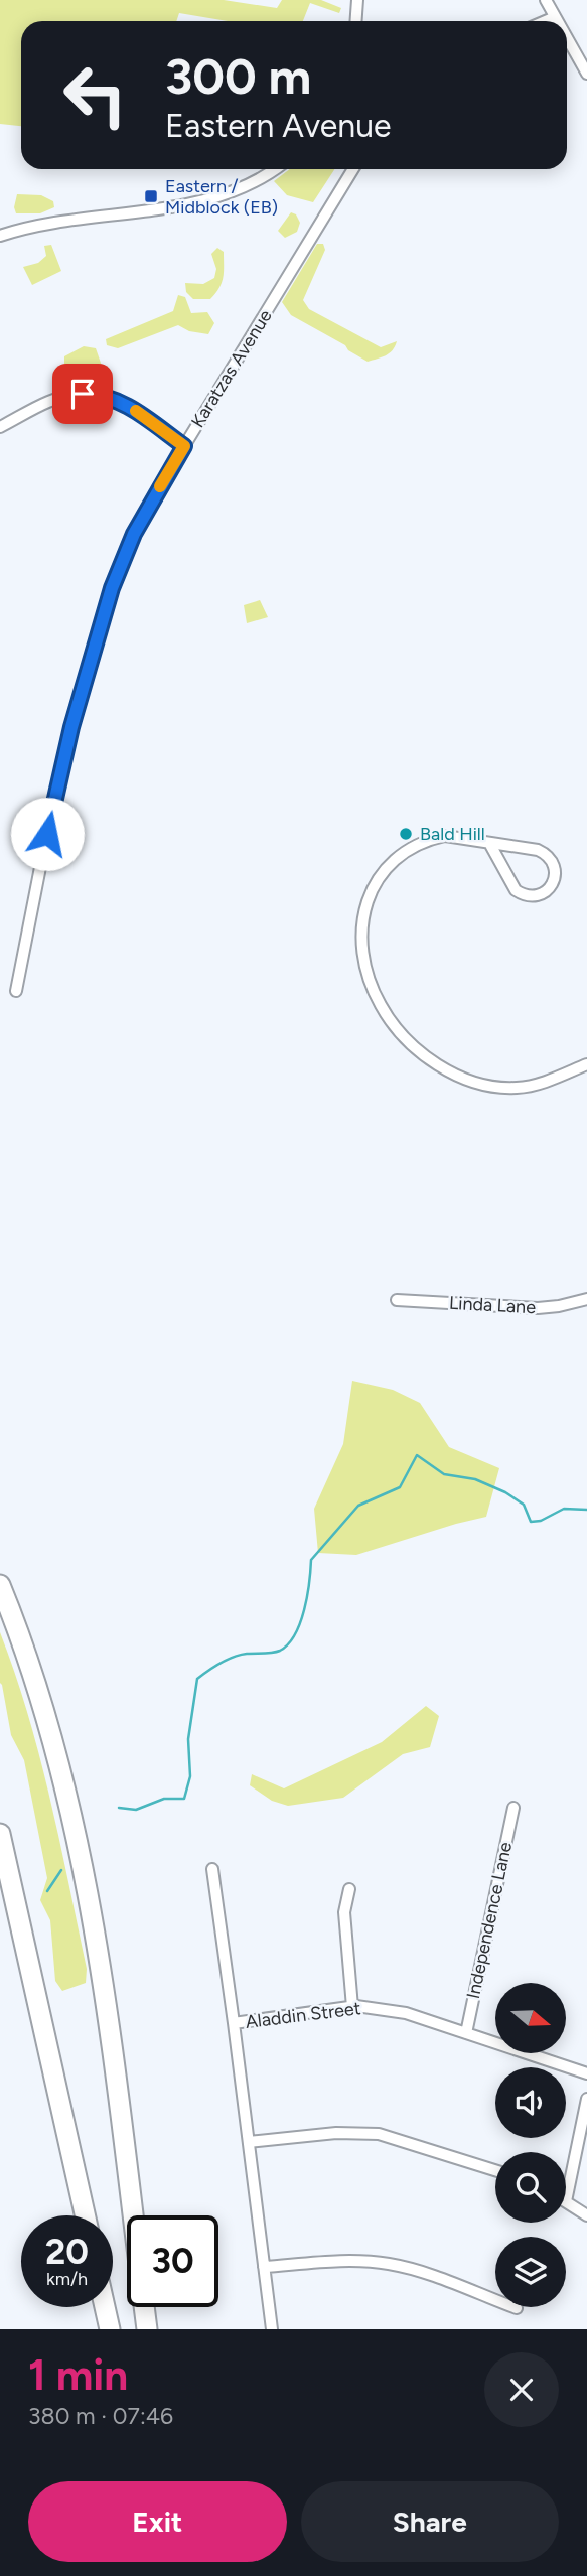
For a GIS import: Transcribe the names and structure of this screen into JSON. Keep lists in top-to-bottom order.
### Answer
{
  "streets": {
    "street": [
      "Karatzas Avenue",
      "Linda Lane",
      "Independence Lane",
      "Aladdin Street"
    ]
  },
  "crossings": [
    ["Independence Lane", "Aladdin Street"]
  ],
  "places": {
    "transit": ["Eastern / Midblock (EB)"],
    "other": ["Bald Hill"]
  },
  "north": "right",
  "page": {
    "turn": ["300 m", "Eastern Avenue"],
    "speed": "20 km/h",
    "limit": "30",
    "heading": ["1 min", "380 m · 07:46"],
    "buttons": ["Exit", "Share"]
  }
}
